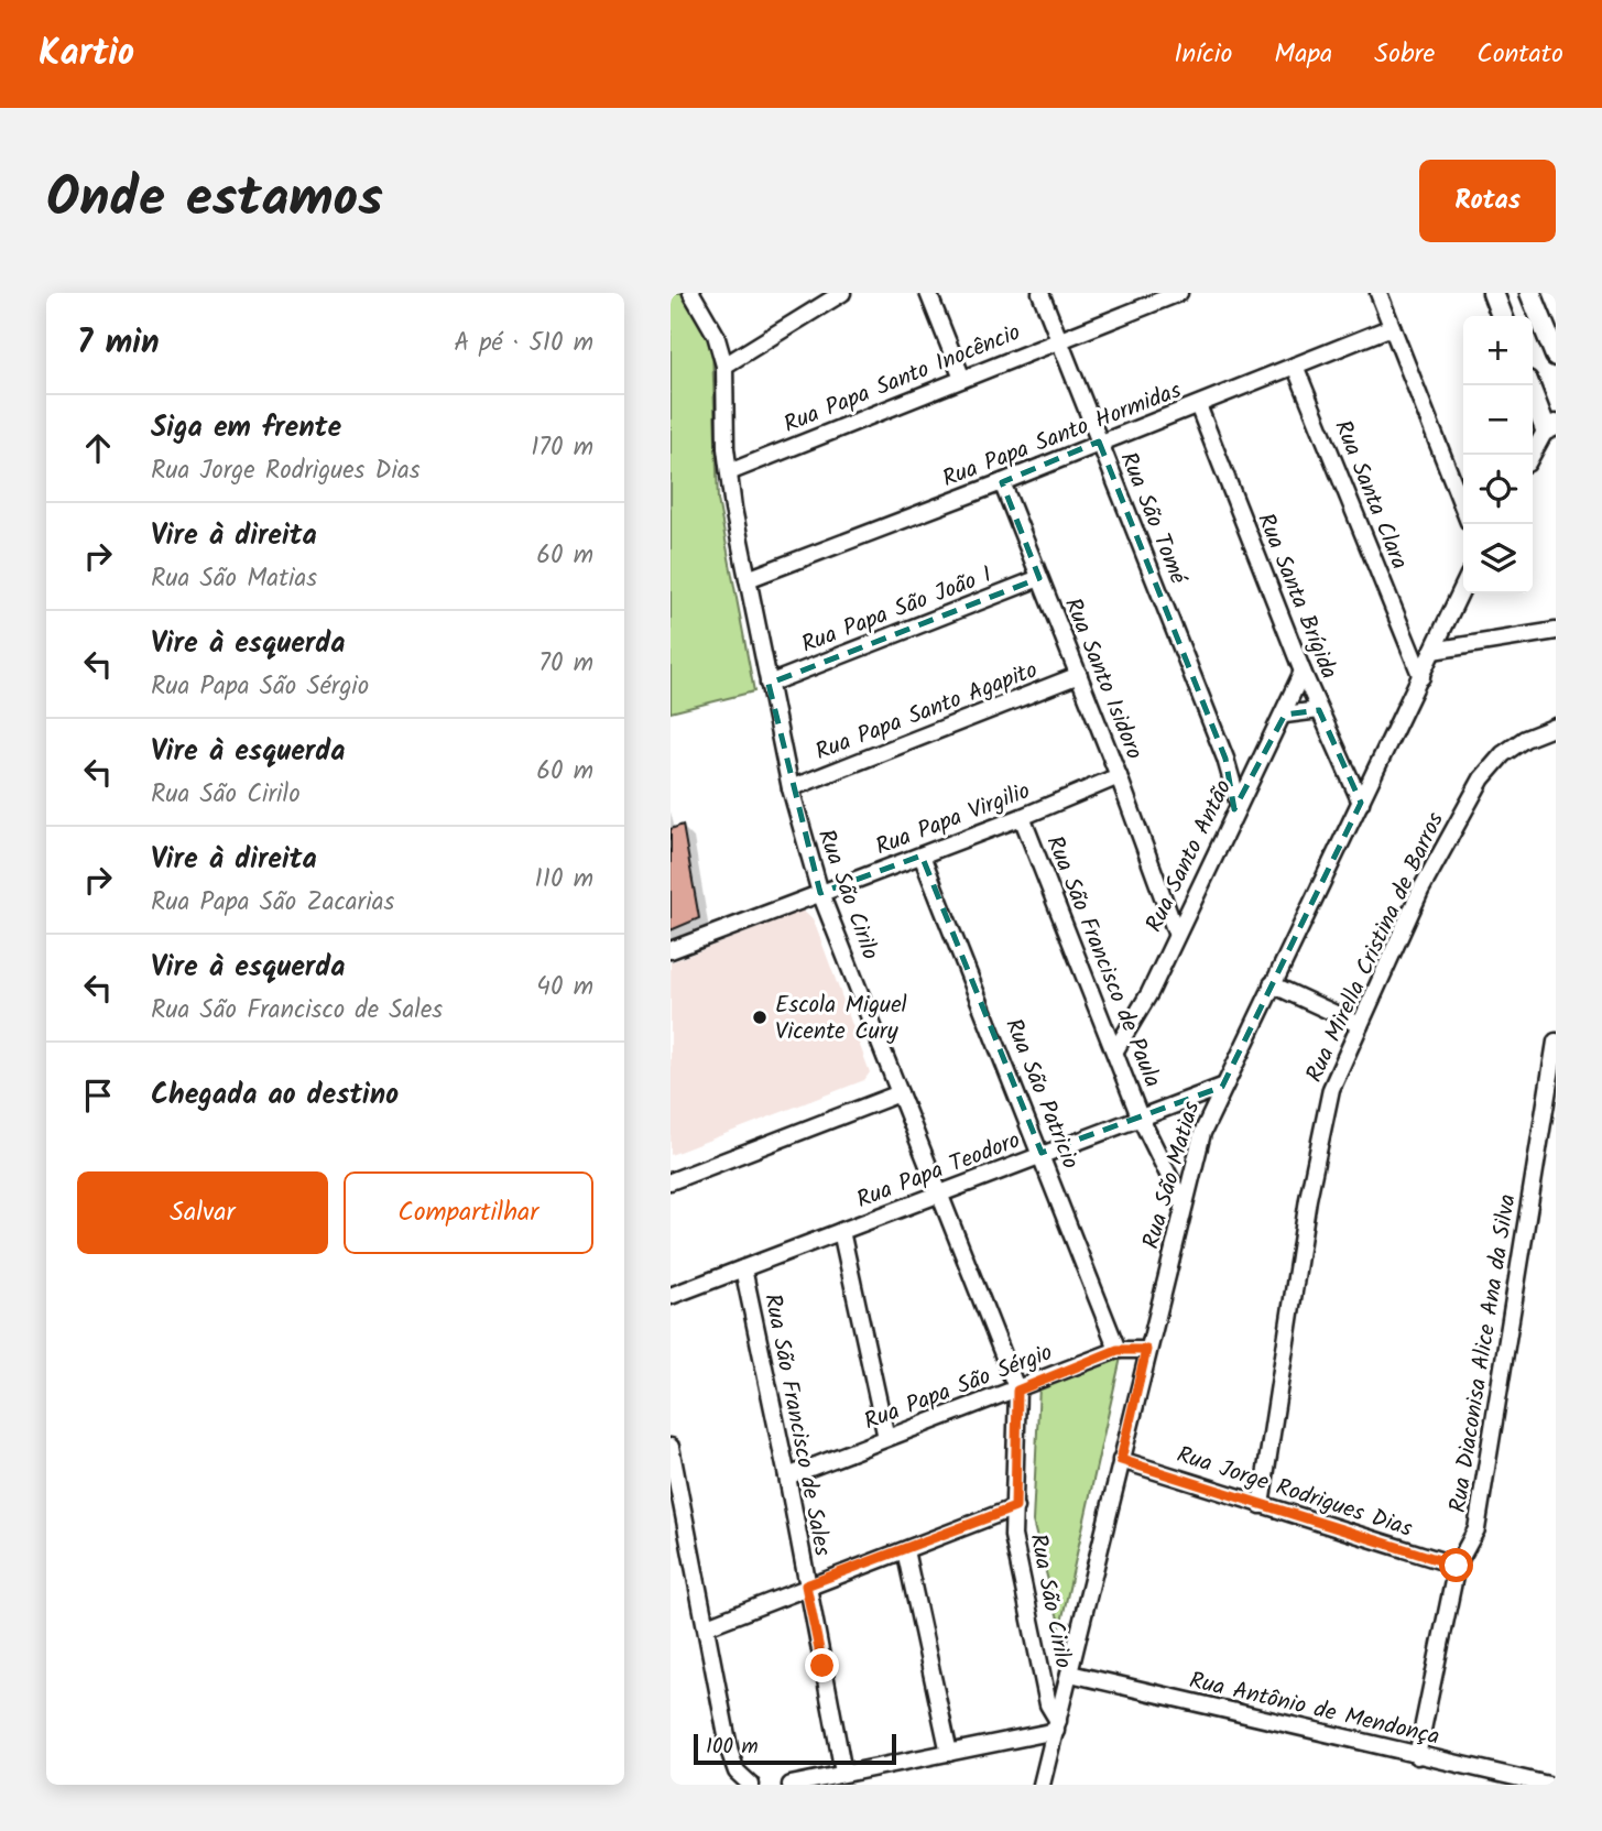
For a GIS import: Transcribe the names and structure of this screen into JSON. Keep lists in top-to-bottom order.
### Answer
{
  "streets": {
    "street": [
      "Rua Papa Santo Inocêncio",
      "Rua Papa Santo Hormidas",
      "Rua Santa Clara",
      "Rua São Tomé",
      "Rua Santa Brígida",
      "Rua Papa São João I",
      "Rua Santo Isidoro",
      "Rua Papa Santo Agapito",
      "Rua Papa Virgilio",
      "Rua Santo Antão",
      "Rua São Cirilo",
      "Rua Mirella Cristina de Barros",
      "Rua São Francisco de Paula",
      "Rua São Patricio",
      "Rua Papa Teodoro",
      "Rua São Matias",
      "Rua Diaconisa Alice Ana da Silva",
      "Rua Papa São Sérgio",
      "Rua São Francisco de Sales",
      "Rua Jorge Rodrigues Dias",
      "Rua Antônio de Mendonça"
    ]
  },
  "crossings": [
    ["Rua Papa Santo Inocêncio", "Rua São Tomé"],
    ["Rua Papa Santo Inocêncio", "Rua São Cirilo"],
    ["Rua Papa Santo Hormidas", "Rua Santa Clara"],
    ["Rua Papa Santo Hormidas", "Rua São Tomé"],
    ["Rua Papa Santo Hormidas", "Rua Santa Brígida"],
    ["Rua Papa Santo Hormidas", "Rua Santo Isidoro"],
    ["Rua Papa Santo Hormidas", "Rua São Cirilo"],
    ["Rua Santa Clara", "Rua São Matias"],
    ["Rua São Tomé", "Rua Santo Antão"],
    ["Rua Santa Brígida", "Rua Santo Antão"],
    ["Rua Santa Brígida", "Rua São Matias"],
    ["Rua Papa São João I", "Rua Santo Isidoro"],
    ["Rua Papa São João I", "Rua São Cirilo"],
    ["Rua Santo Isidoro", "Rua Papa Santo Agapito"],
    ["Rua Santo Isidoro", "Rua Papa Virgilio"],
    ["Rua Santo Isidoro", "Rua Santo Antão"],
    ["Rua Papa Santo Agapito", "Rua São Cirilo"],
    ["Rua Papa Virgilio", "Rua São Cirilo"],
    ["Rua Papa Virgilio", "Rua São Francisco de Paula"],
    ["Rua Papa Virgilio", "Rua São Patricio"],
    ["Rua Santo Antão", "Rua São Francisco de Paula"],
    ["Rua São Cirilo", "Rua Papa Teodoro"],
    ["Rua São Cirilo", "Rua São Matias"],
    ["Rua São Cirilo", "Rua Papa São Sérgio"],
    ["Rua Mirella Cristina de Barros", "Rua Jorge Rodrigues Dias"],
    ["Rua São Francisco de Paula", "Rua Papa Teodoro"],
    ["Rua São Francisco de Paula", "Rua São Matias"],
    ["Rua São Patricio", "Rua Papa Teodoro"],
    ["Rua São Patricio", "Rua Papa São Sérgio"],
    ["Rua Papa Teodoro", "Rua São Matias"],
    ["Rua Papa Teodoro", "Rua São Francisco de Sales"],
    ["Rua São Matias", "Rua Papa São Sérgio"],
    ["Rua São Matias", "Rua Jorge Rodrigues Dias"],
    ["Rua São Matias", "Rua Antônio de Mendonça"],
    ["Rua Diaconisa Alice Ana da Silva", "Rua Jorge Rodrigues Dias"],
    ["Rua Diaconisa Alice Ana da Silva", "Rua Antônio de Mendonça"],
    ["Rua Papa São Sérgio", "Rua São Francisco de Sales"]
  ],
  "places": ["Escola Miguel Vicente Cury"],
  "scale_bar": "100 m",
  "page": {
    "header": "Kartio",
    "nav": [
      "Início",
      "Mapa",
      "Sobre",
      "Contato"
    ],
    "title": "Onde estamos",
    "buttons": [
      "Rotas",
      ["Salvar", "Compartilhar"]
    ],
    "heading": ["7 min", "A pé · 510 m"],
    "map_buttons": ["+", "−"],
    "list": [
      ["Siga em frente", "Rua Jorge Rodrigues Dias", "170 m"],
      ["Vire à direita", "Rua São Matias", "60 m"],
      ["Vire à esquerda", "Rua Papa São Sérgio", "70 m"],
      ["Vire à esquerda", "Rua São Cirilo", "60 m"],
      ["Vire à direita", "Rua Papa São Zacarias", "110 m"],
      ["Vire à esquerda", "Rua São Francisco de Sales", "40 m"],
      "Chegada ao destino"
    ],
    "scale": "100 m"
  }
}
